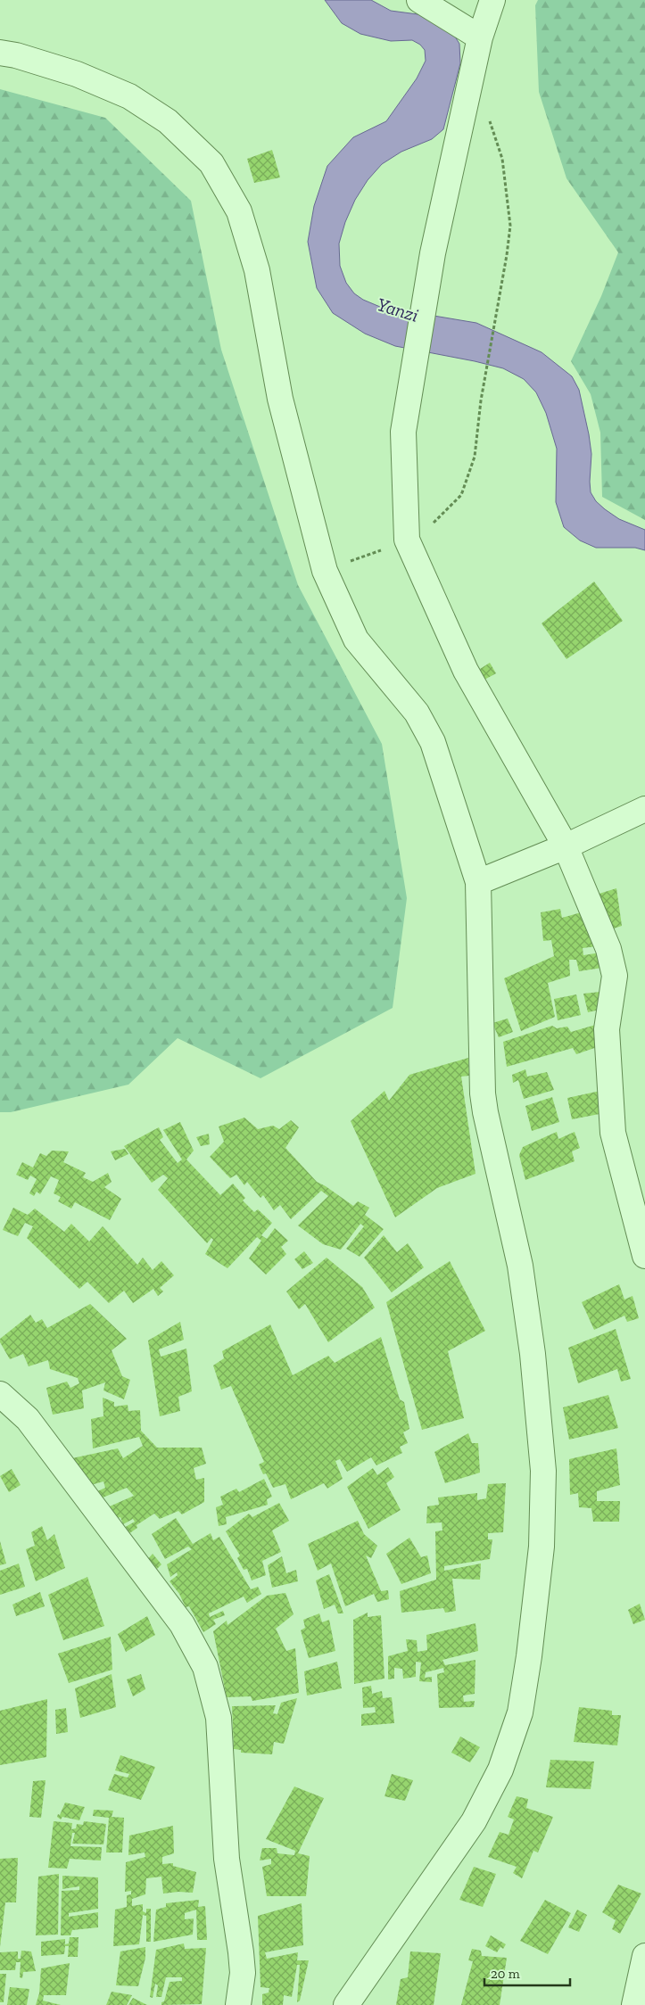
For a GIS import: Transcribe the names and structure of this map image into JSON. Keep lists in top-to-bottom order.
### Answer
{
  "water": ["Yanzi"],
  "scale_bar": "20 m"
}
